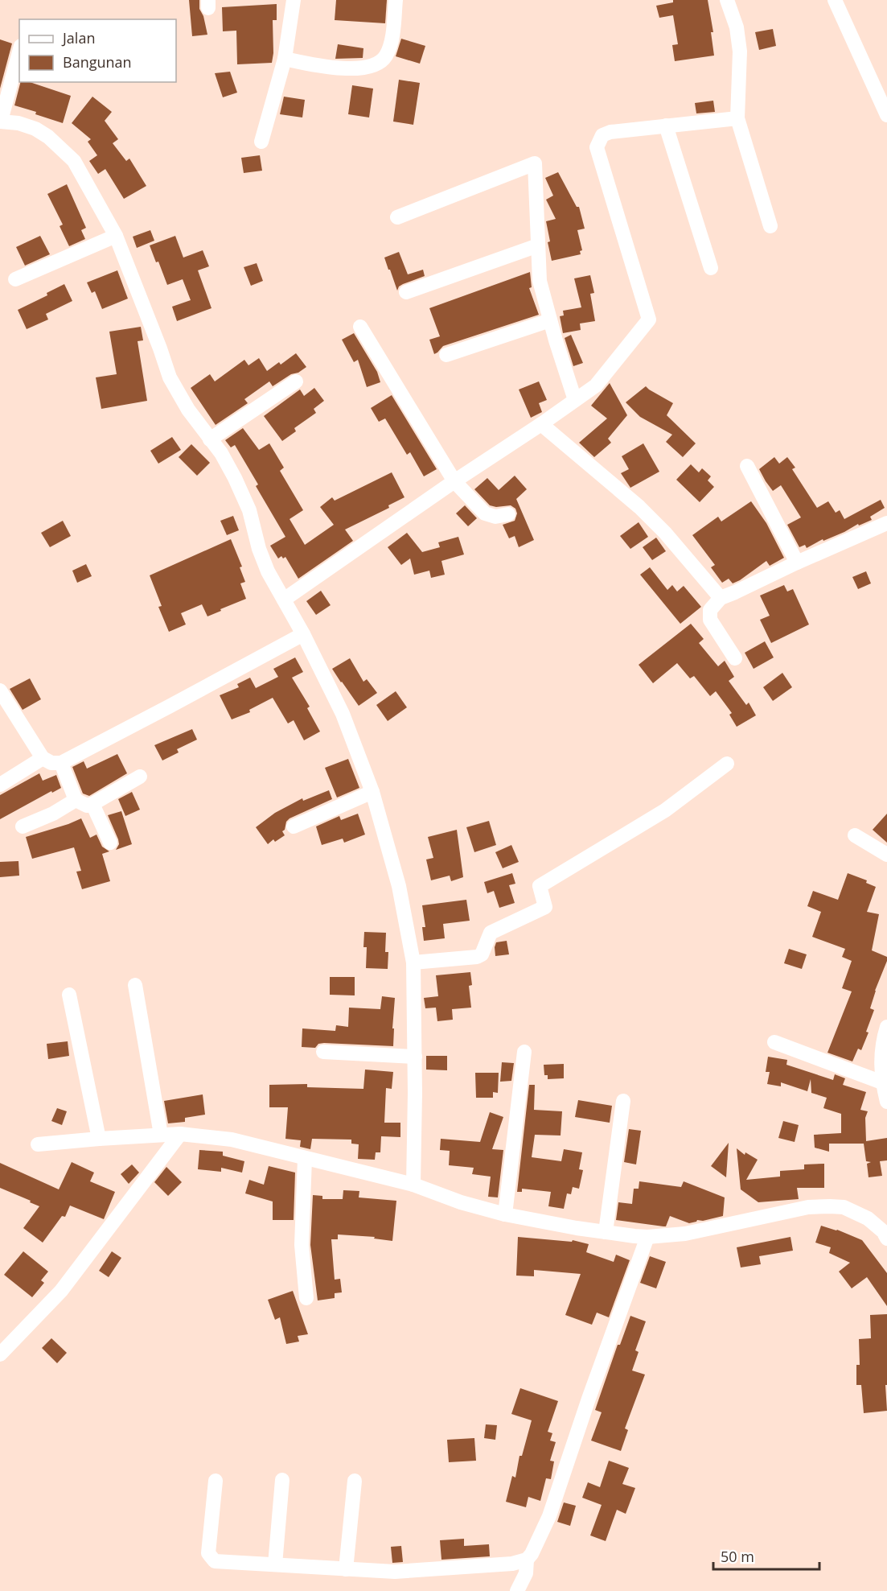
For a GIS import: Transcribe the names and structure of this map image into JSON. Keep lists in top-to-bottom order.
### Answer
{
  "legend": ["Jalan", "Bangunan"],
  "scale_bar": "50 m"
}
